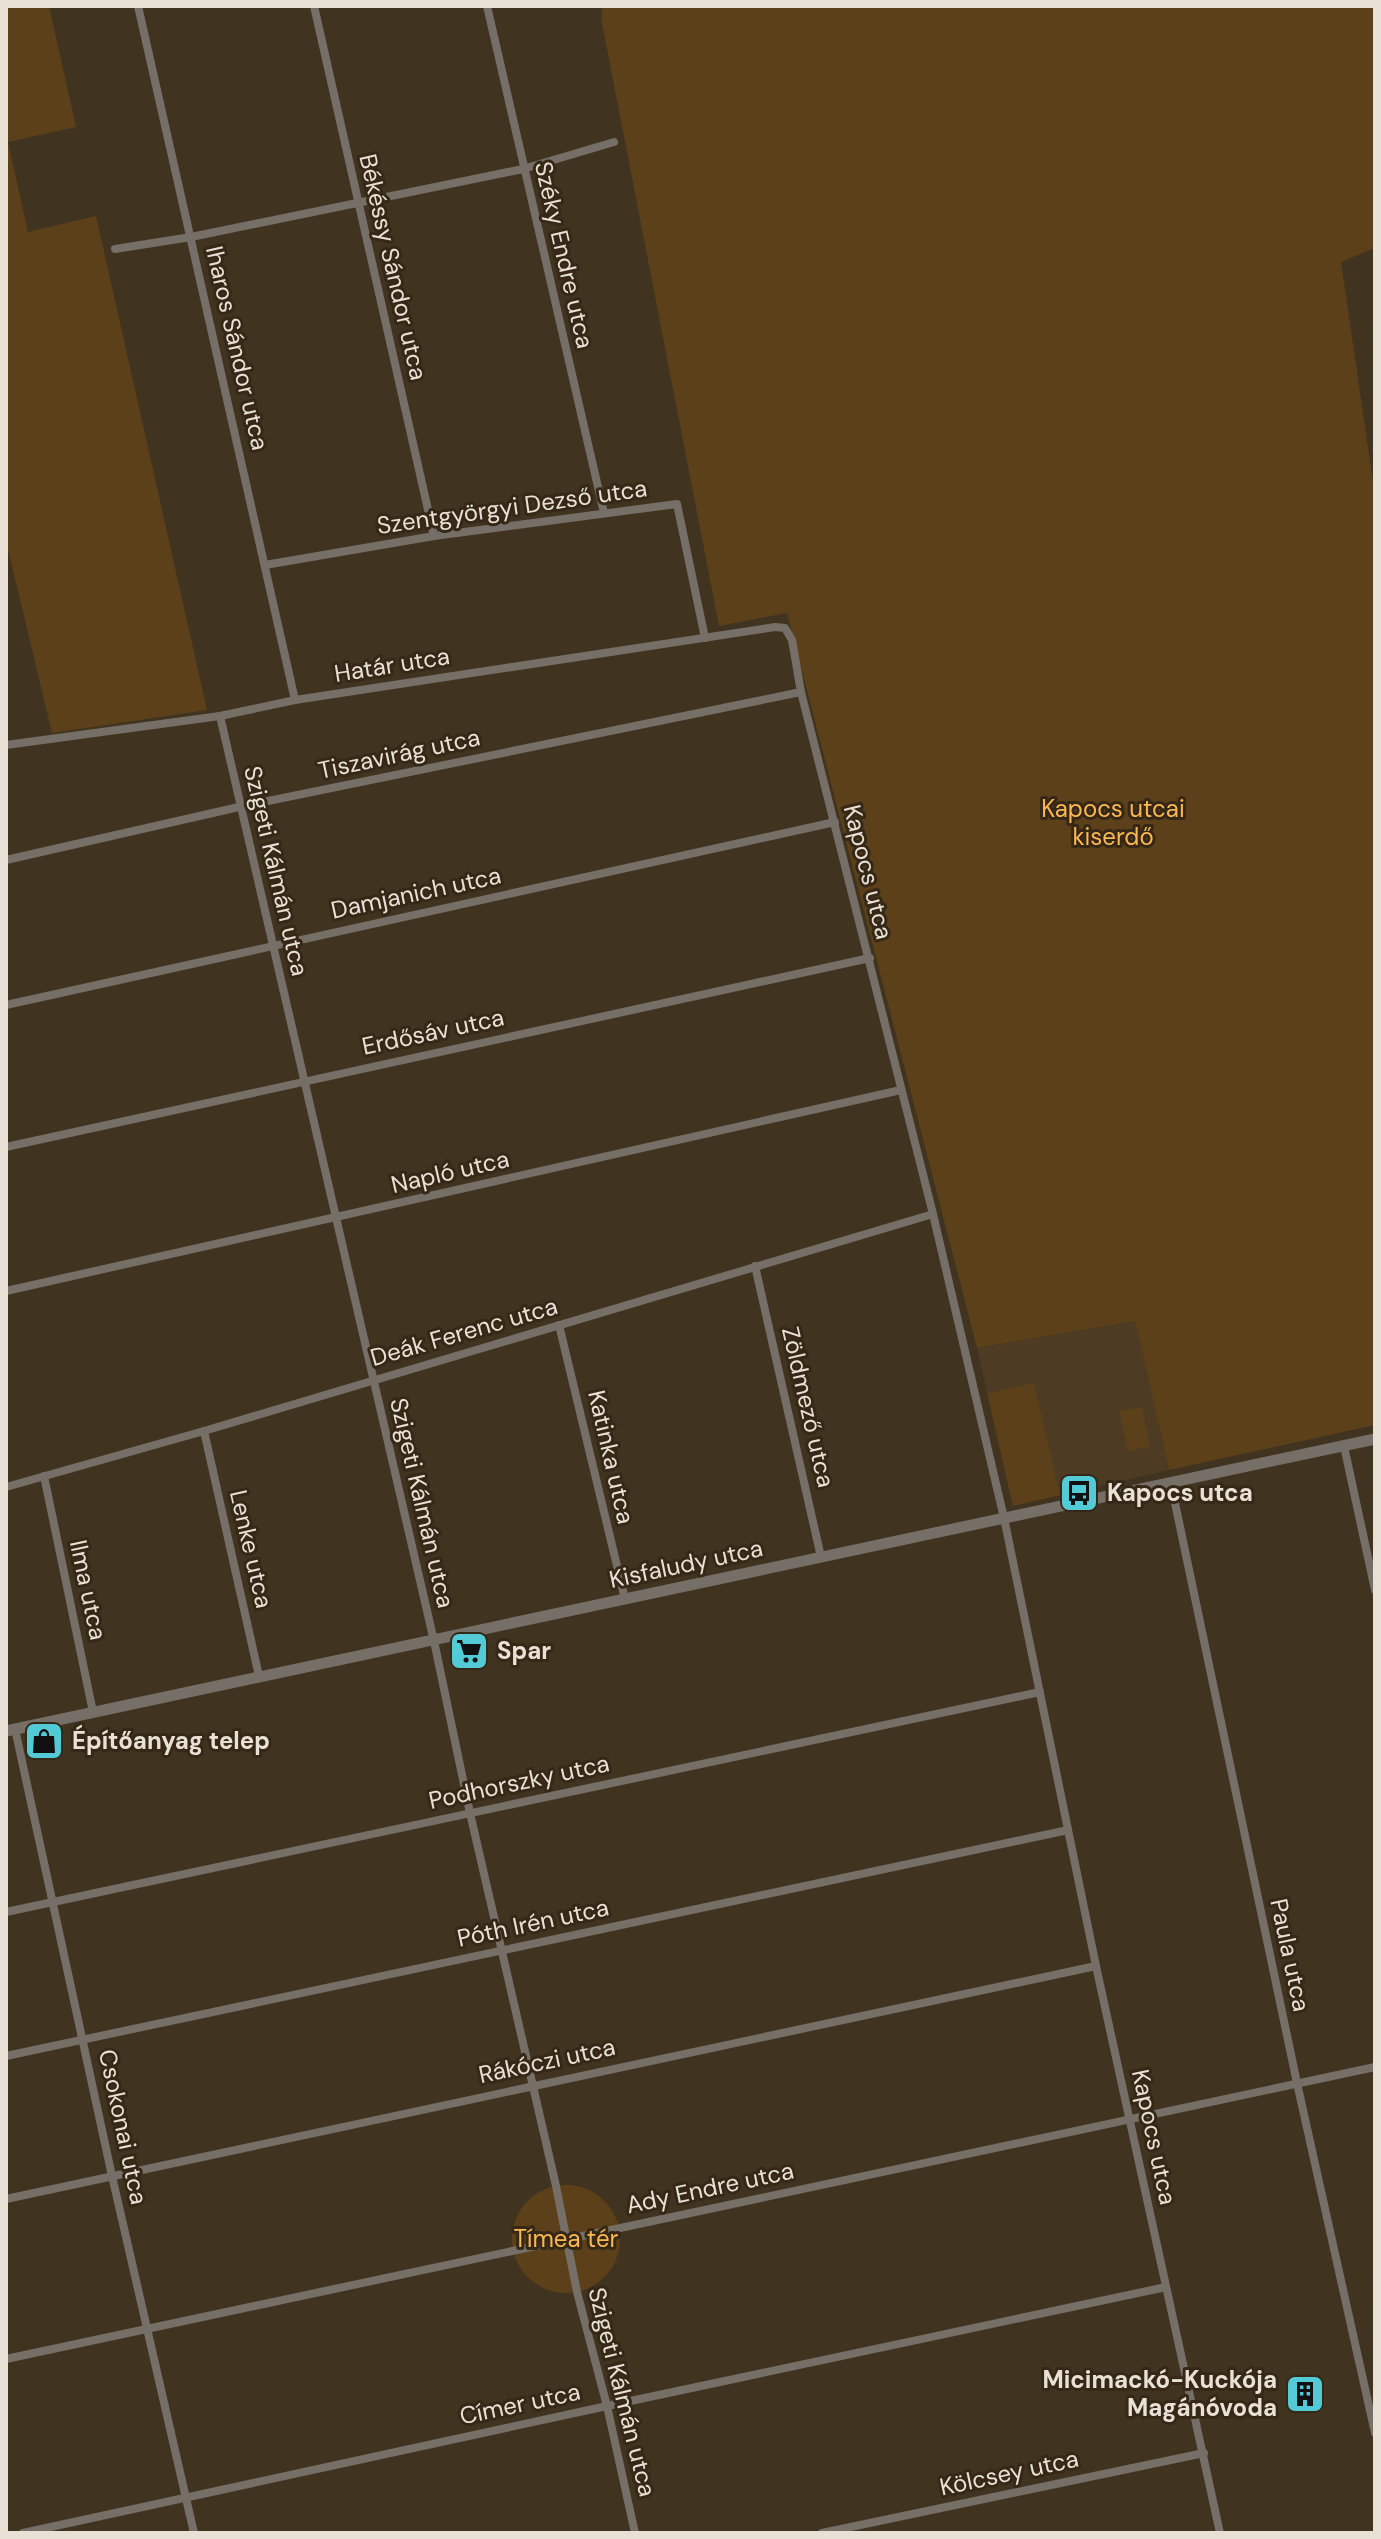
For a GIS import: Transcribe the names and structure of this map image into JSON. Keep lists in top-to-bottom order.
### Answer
{
  "streets": {
    "street": [
      "Széky Endre utca",
      "Békéssy Sándor utca",
      "Iharos Sándor utca",
      "Szentgyörgyi Dezső utca",
      "Határ utca",
      "Tiszavirág utca",
      "Szigeti Kálmán utca",
      "Kapocs utca",
      "Damjanich utca",
      "Erdősáv utca",
      "Napló utca",
      "Deák Ferenc utca",
      "Zöldmező utca",
      "Katinka utca",
      "Lenke utca",
      "Kisfaludy utca",
      "Ilma utca",
      "Podhorszky utca",
      "Póth Irén utca",
      "Paula utca",
      "Rákóczi utca",
      "Csokonai utca",
      "Ady Endre utca",
      "Címer utca",
      "Kölcsey utca"
    ]
  },
  "crossings": [
    ["Széky Endre utca", "Szentgyörgyi Dezső utca"],
    ["Békéssy Sándor utca", "Szentgyörgyi Dezső utca"],
    ["Iharos Sándor utca", "Szentgyörgyi Dezső utca"],
    ["Iharos Sándor utca", "Határ utca"],
    ["Szentgyörgyi Dezső utca", "Határ utca"],
    ["Határ utca", "Szigeti Kálmán utca"],
    ["Határ utca", "Kapocs utca"],
    ["Tiszavirág utca", "Szigeti Kálmán utca"],
    ["Tiszavirág utca", "Kapocs utca"],
    ["Szigeti Kálmán utca", "Damjanich utca"],
    ["Szigeti Kálmán utca", "Erdősáv utca"],
    ["Szigeti Kálmán utca", "Napló utca"],
    ["Szigeti Kálmán utca", "Deák Ferenc utca"],
    ["Szigeti Kálmán utca", "Kisfaludy utca"],
    ["Szigeti Kálmán utca", "Podhorszky utca"],
    ["Szigeti Kálmán utca", "Póth Irén utca"],
    ["Szigeti Kálmán utca", "Rákóczi utca"],
    ["Szigeti Kálmán utca", "Ady Endre utca"],
    ["Szigeti Kálmán utca", "Címer utca"],
    ["Kapocs utca", "Damjanich utca"],
    ["Kapocs utca", "Erdősáv utca"],
    ["Kapocs utca", "Napló utca"],
    ["Kapocs utca", "Deák Ferenc utca"],
    ["Kapocs utca", "Kisfaludy utca"],
    ["Kapocs utca", "Podhorszky utca"],
    ["Kapocs utca", "Póth Irén utca"],
    ["Kapocs utca", "Rákóczi utca"],
    ["Kapocs utca", "Ady Endre utca"],
    ["Kapocs utca", "Címer utca"],
    ["Kapocs utca", "Kölcsey utca"],
    ["Deák Ferenc utca", "Zöldmező utca"],
    ["Deák Ferenc utca", "Katinka utca"],
    ["Deák Ferenc utca", "Lenke utca"],
    ["Deák Ferenc utca", "Ilma utca"],
    ["Zöldmező utca", "Kisfaludy utca"],
    ["Katinka utca", "Kisfaludy utca"],
    ["Lenke utca", "Kisfaludy utca"],
    ["Kisfaludy utca", "Ilma utca"],
    ["Kisfaludy utca", "Paula utca"],
    ["Kisfaludy utca", "Csokonai utca"],
    ["Podhorszky utca", "Csokonai utca"],
    ["Póth Irén utca", "Csokonai utca"],
    ["Paula utca", "Ady Endre utca"],
    ["Rákóczi utca", "Csokonai utca"],
    ["Csokonai utca", "Ady Endre utca"],
    ["Csokonai utca", "Címer utca"]
  ],
  "parks": ["Kapocs utcai kiserdő", "Tímea tér"],
  "places": {
    "bus stop": ["Kapocs utca"],
    "supermarket": ["Spar"],
    "shop": ["Építőanyag telep"],
    "building": ["Micimackó-Kuckója Magánóvoda"]
  }
}
